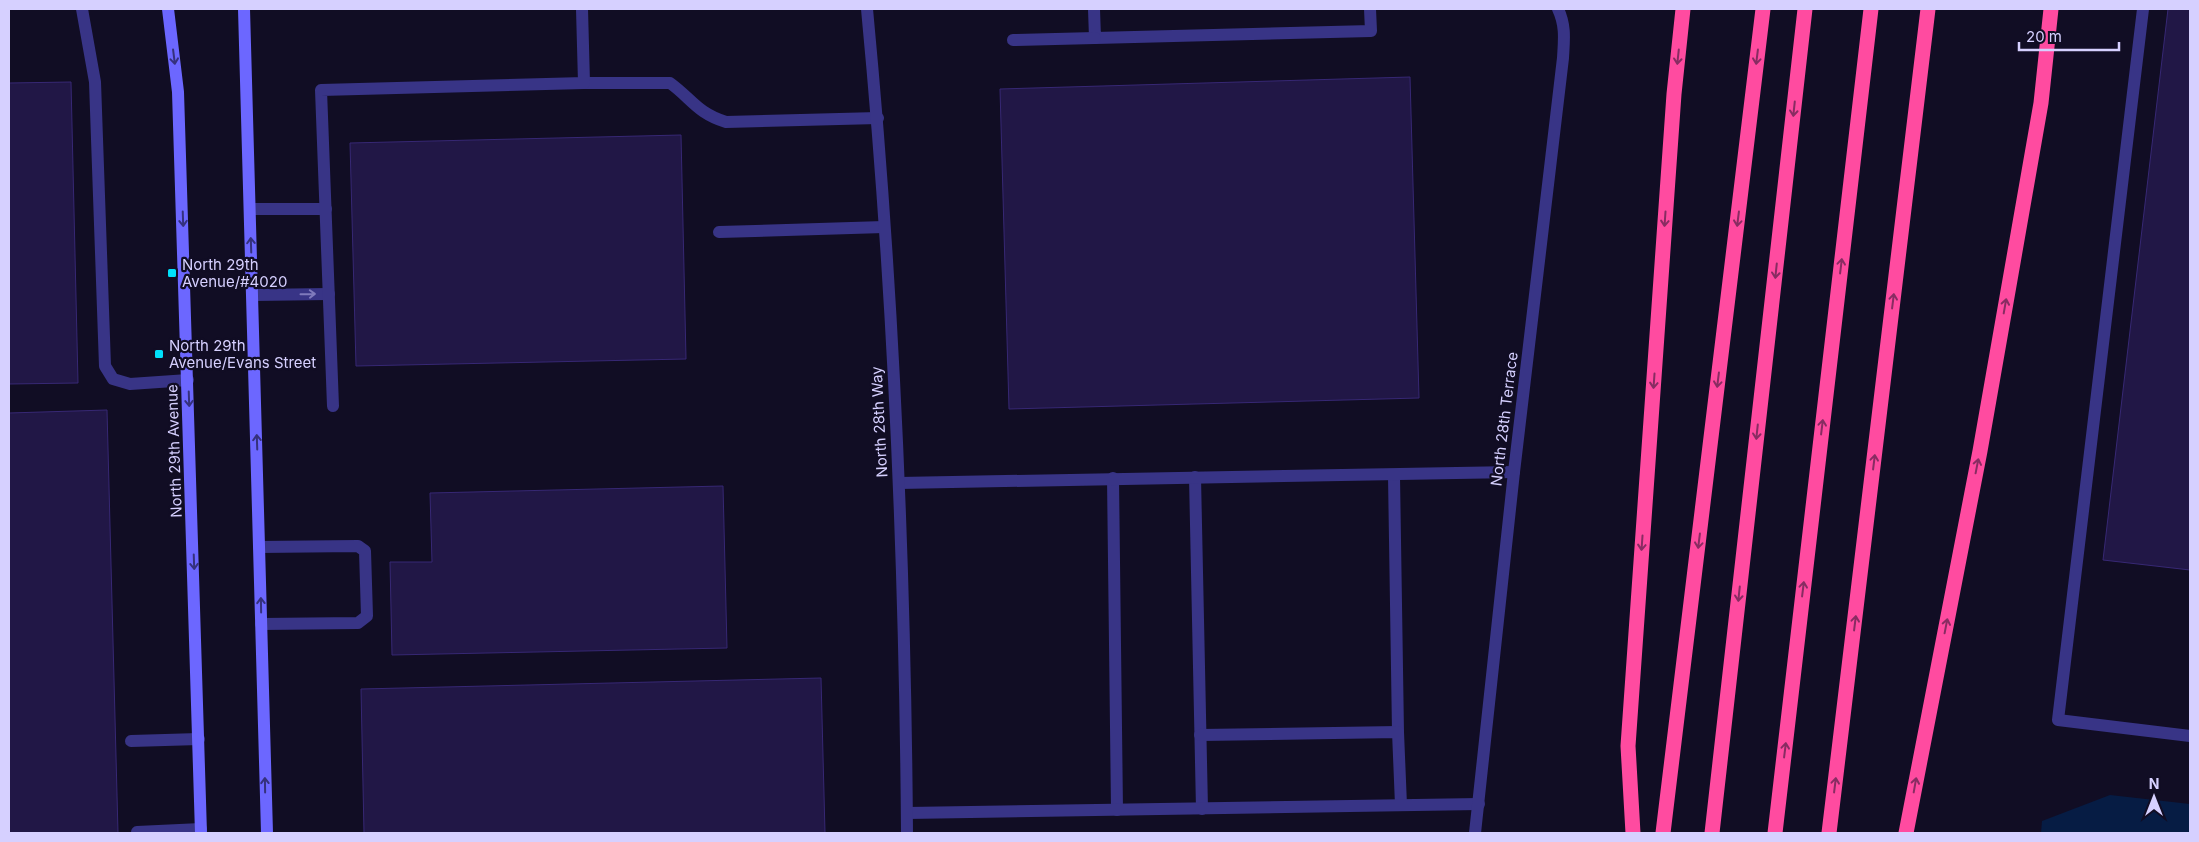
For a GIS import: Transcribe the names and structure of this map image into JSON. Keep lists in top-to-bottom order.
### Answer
{
  "streets": {
    "street": ["North 28th Terrace", "North 28th Way", "North 29th Avenue"]
  },
  "places": {
    "transit": ["North 29th Avenue/#4020", "North 29th Avenue/Evans Street"]
  },
  "scale_bar": "20 m",
  "north": "top"
}
